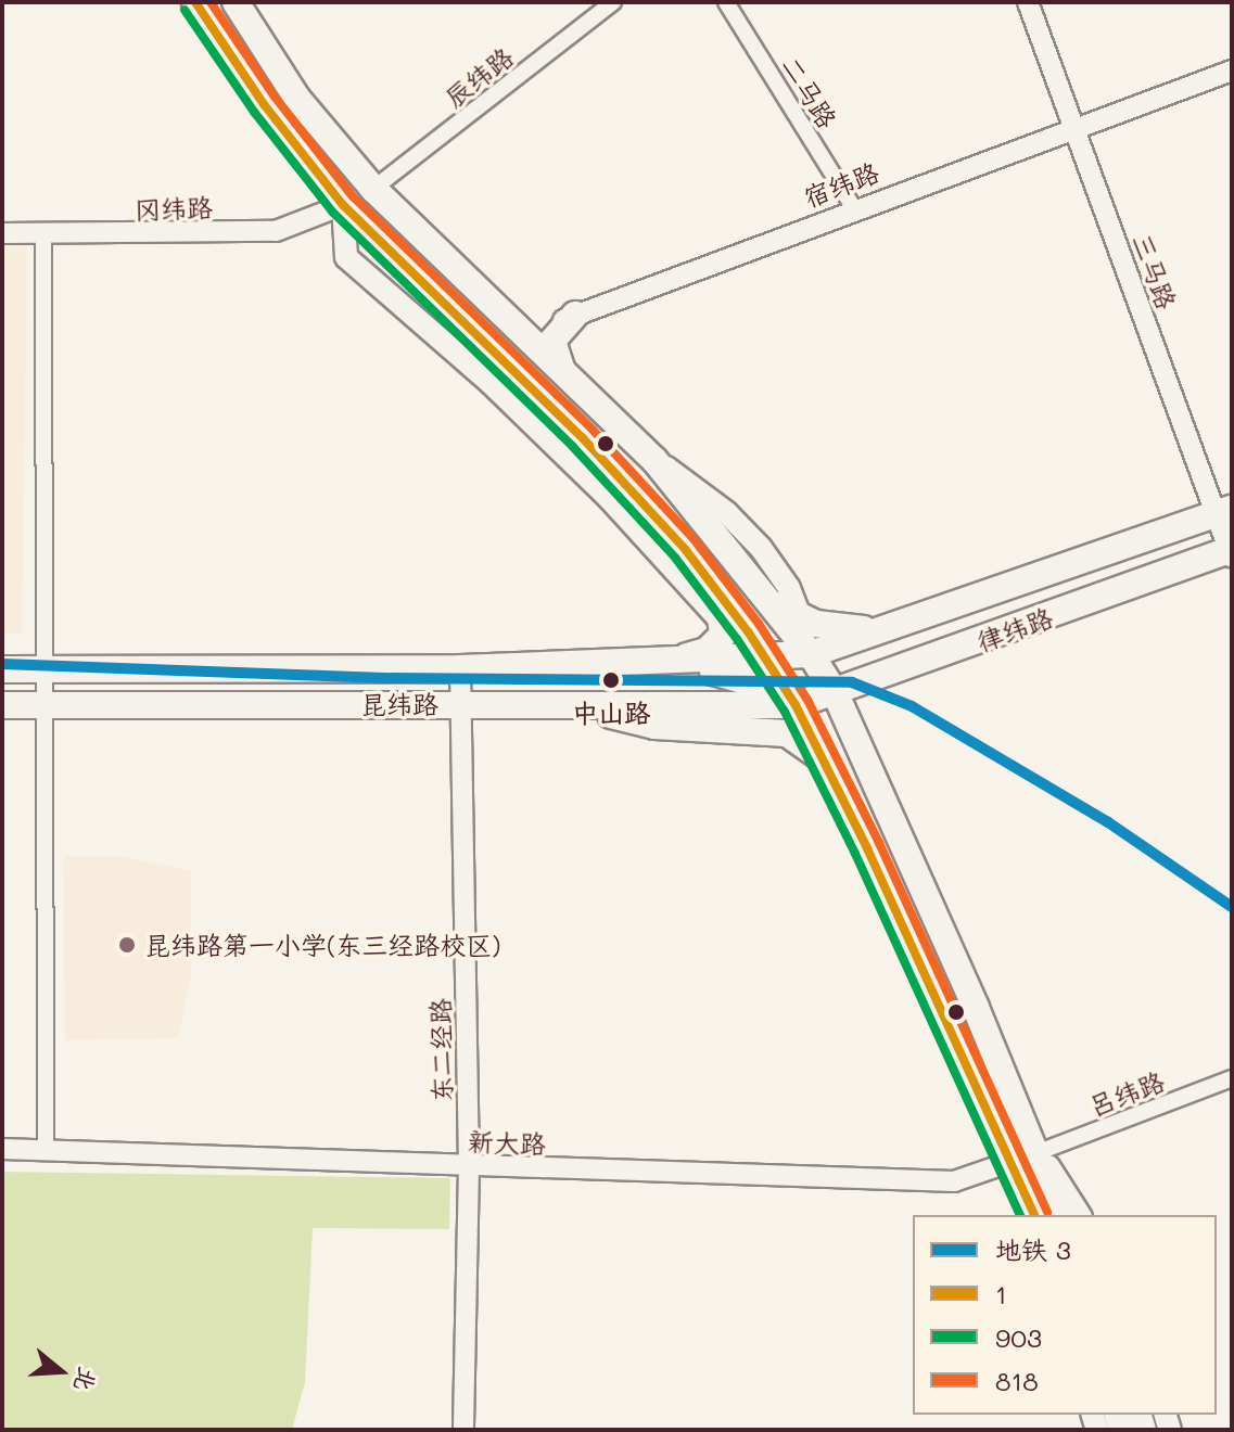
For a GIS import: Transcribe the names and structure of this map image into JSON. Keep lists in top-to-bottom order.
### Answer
{
  "streets": {
    "main road": ["律纬路", "昆纬路"],
    "street": [
      "辰纬路",
      "二马路",
      "宿纬路",
      "冈纬路",
      "三马路",
      "东二经路",
      "吕纬路",
      "新大路"
    ]
  },
  "crossings": [
    ["二马路", "宿纬路"],
    ["宿纬路", "三马路"],
    ["三马路", "律纬路"],
    ["律纬路", "昆纬路"],
    ["昆纬路", "东二经路"],
    ["东二经路", "新大路"]
  ],
  "places": ["中山路", "昆纬路第一小学(东三经路校区)"],
  "lines": [
    "transit line 1",
    "transit line 818",
    "transit line 903",
    "metro line 3"
  ],
  "legend": [
    "地铁 3",
    "1",
    "903",
    "818"
  ],
  "north": "right"
}
